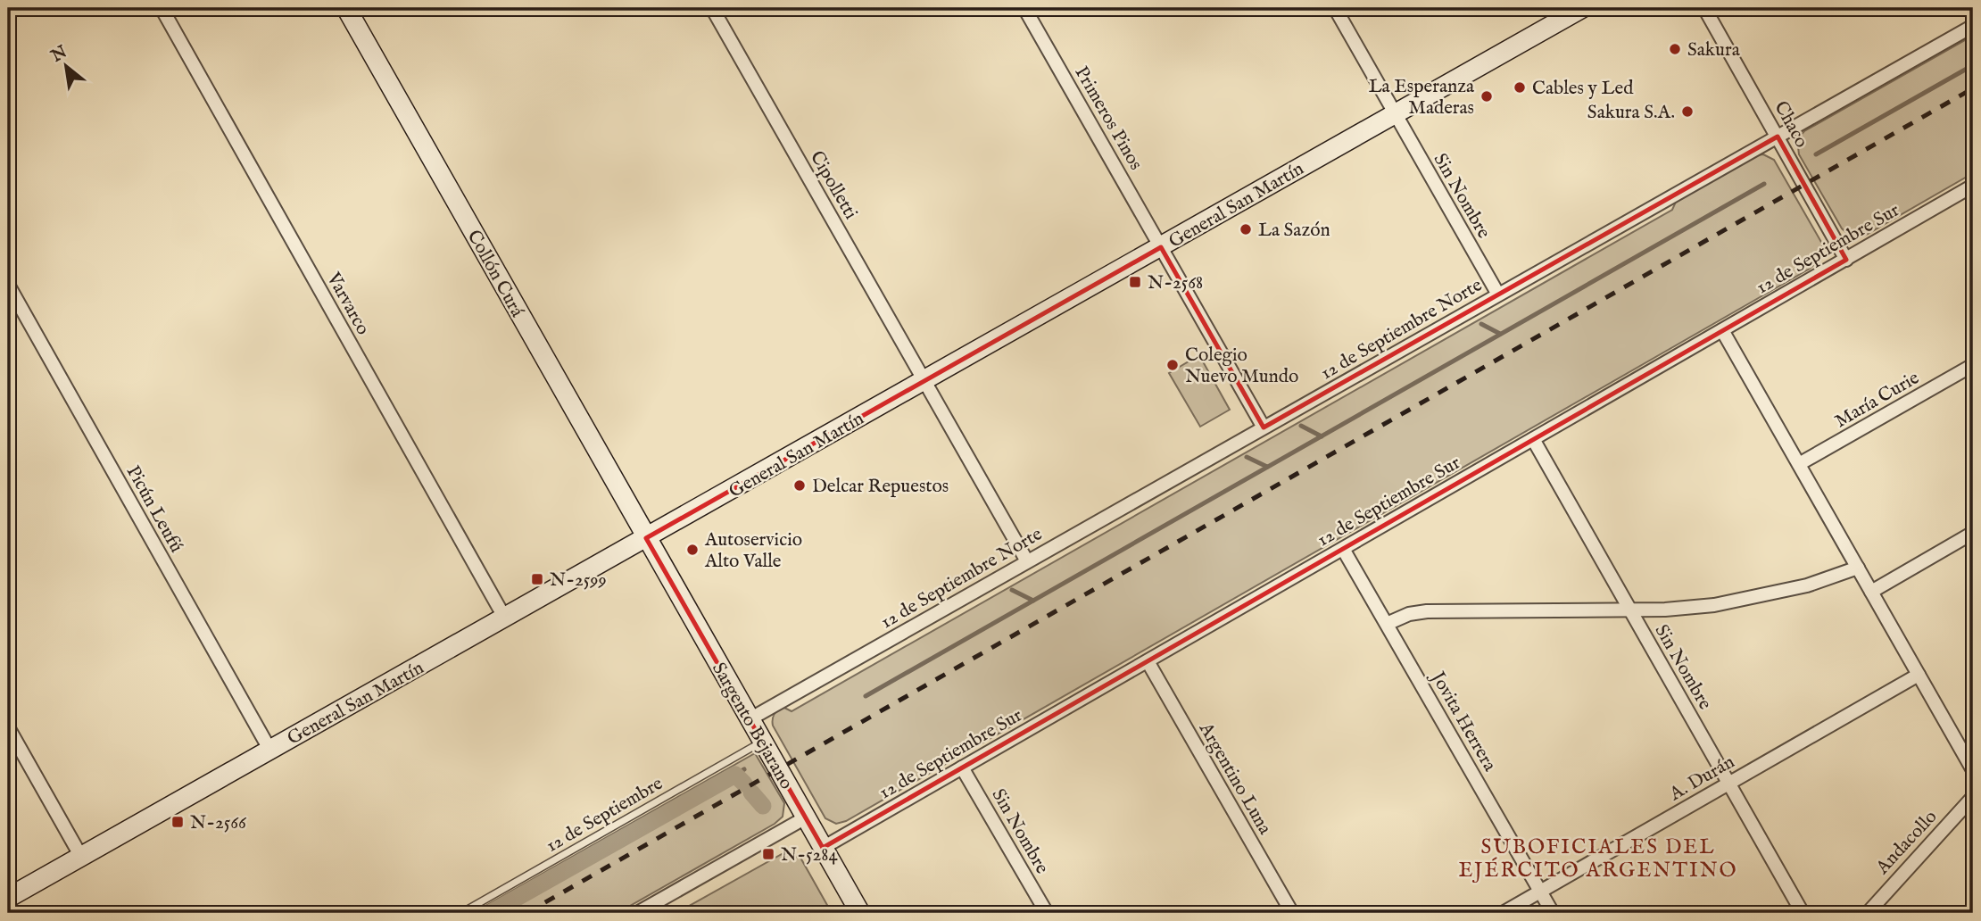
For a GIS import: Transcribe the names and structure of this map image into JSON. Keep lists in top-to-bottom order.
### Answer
{
  "streets": {
    "main road": ["General San Martín", "Collón Curá", "Sargento Bejarano"],
    "street": [
      "Primeros Pinos",
      "Chaco",
      "Cipolletti",
      "Sin Nombre",
      "12 de Septiembre Sur",
      "Varvarco",
      "12 de Septiembre Norte",
      "María Curie",
      "Picún Leufú",
      "Jovita Herrera",
      "A. Durán",
      "Argentino Luna",
      "Andacollo"
    ],
    "lane": ["12 de Septiembre"]
  },
  "crossings": [
    ["Primeros Pinos", "General San Martín"],
    ["Chaco", "12 de Septiembre Sur"],
    ["Chaco", "12 de Septiembre Norte"],
    ["Cipolletti", "General San Martín"],
    ["Sin Nombre", "General San Martín"],
    ["Sin Nombre", "12 de Septiembre Sur"],
    ["Sin Nombre", "12 de Septiembre Norte"],
    ["Sin Nombre", "A. Durán"],
    ["General San Martín", "Collón Curá"],
    ["General San Martín", "Varvarco"],
    ["General San Martín", "Picún Leufú"],
    ["General San Martín", "Sargento Bejarano"],
    ["12 de Septiembre Sur", "Jovita Herrera"],
    ["12 de Septiembre Sur", "Sargento Bejarano"],
    ["12 de Septiembre Sur", "Argentino Luna"],
    ["Collón Curá", "Sargento Bejarano"],
    ["12 de Septiembre Norte", "Sargento Bejarano"],
    ["Jovita Herrera", "A. Durán"],
    ["Sargento Bejarano", "12 de Septiembre"]
  ],
  "districts": ["SUBOFICIALES DEL EJÉRCITO ARGENTINO"],
  "places": {
    "other": [
      "Sakura",
      "Cables y Led",
      "La Esperanza Maderas",
      "Sakura S.A.",
      "La Sazón",
      "Colegio Nuevo Mundo",
      "Delcar Repuestos",
      "Autoservicio Alto Valle"
    ],
    "transit": [
      "N-2568",
      "N-2599",
      "N-2566",
      "N-5284"
    ]
  },
  "north": "top left"
}
